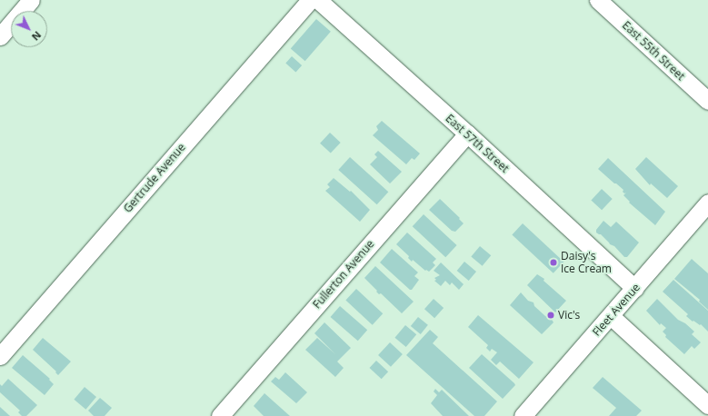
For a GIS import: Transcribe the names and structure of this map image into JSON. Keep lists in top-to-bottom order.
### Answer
{
  "streets": {
    "street": [
      "East 55th Street",
      "East 57th Street",
      "Gertrude Avenue",
      "Fullerton Avenue",
      "Fleet Avenue"
    ]
  },
  "crossings": [
    ["East 57th Street", "Fullerton Avenue"],
    ["East 57th Street", "Fleet Avenue"]
  ],
  "places": ["Daisy's Ice Cream", "Vic's"],
  "north": "bottom right"
}
